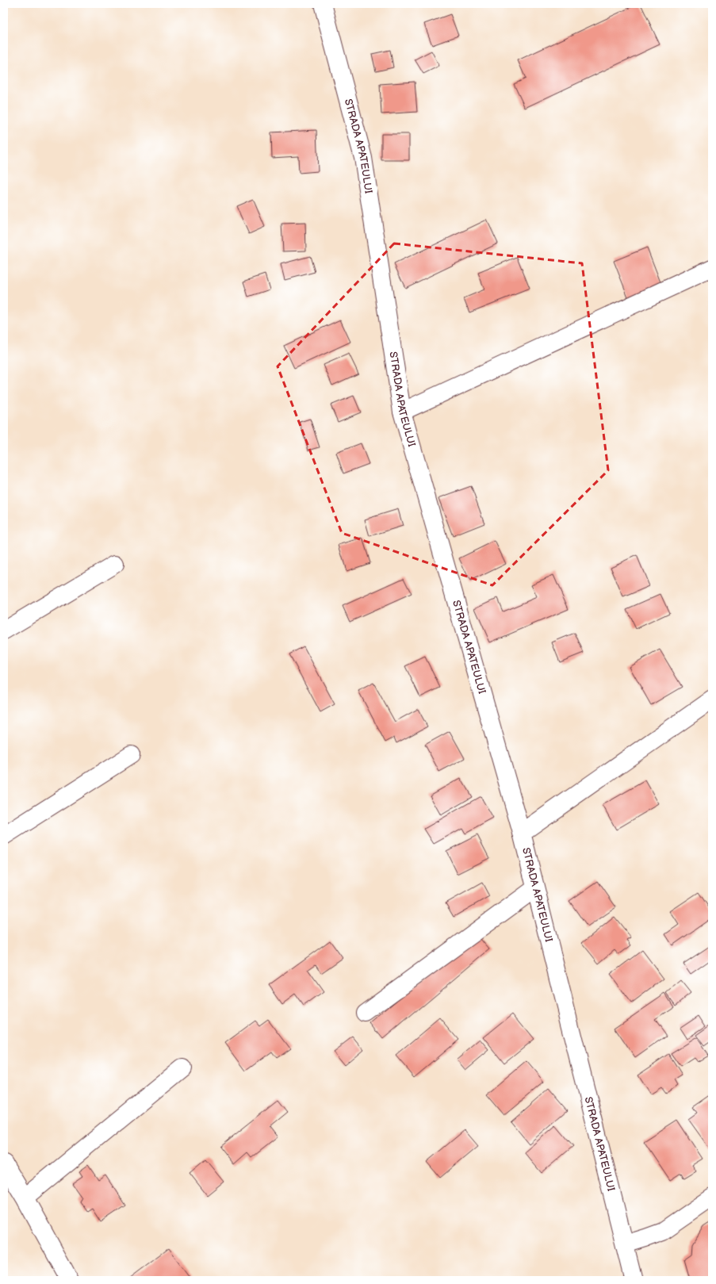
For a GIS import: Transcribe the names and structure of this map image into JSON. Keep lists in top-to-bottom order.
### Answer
{
  "streets": {
    "street": ["STRADA APATEULUI"]
  }
}
